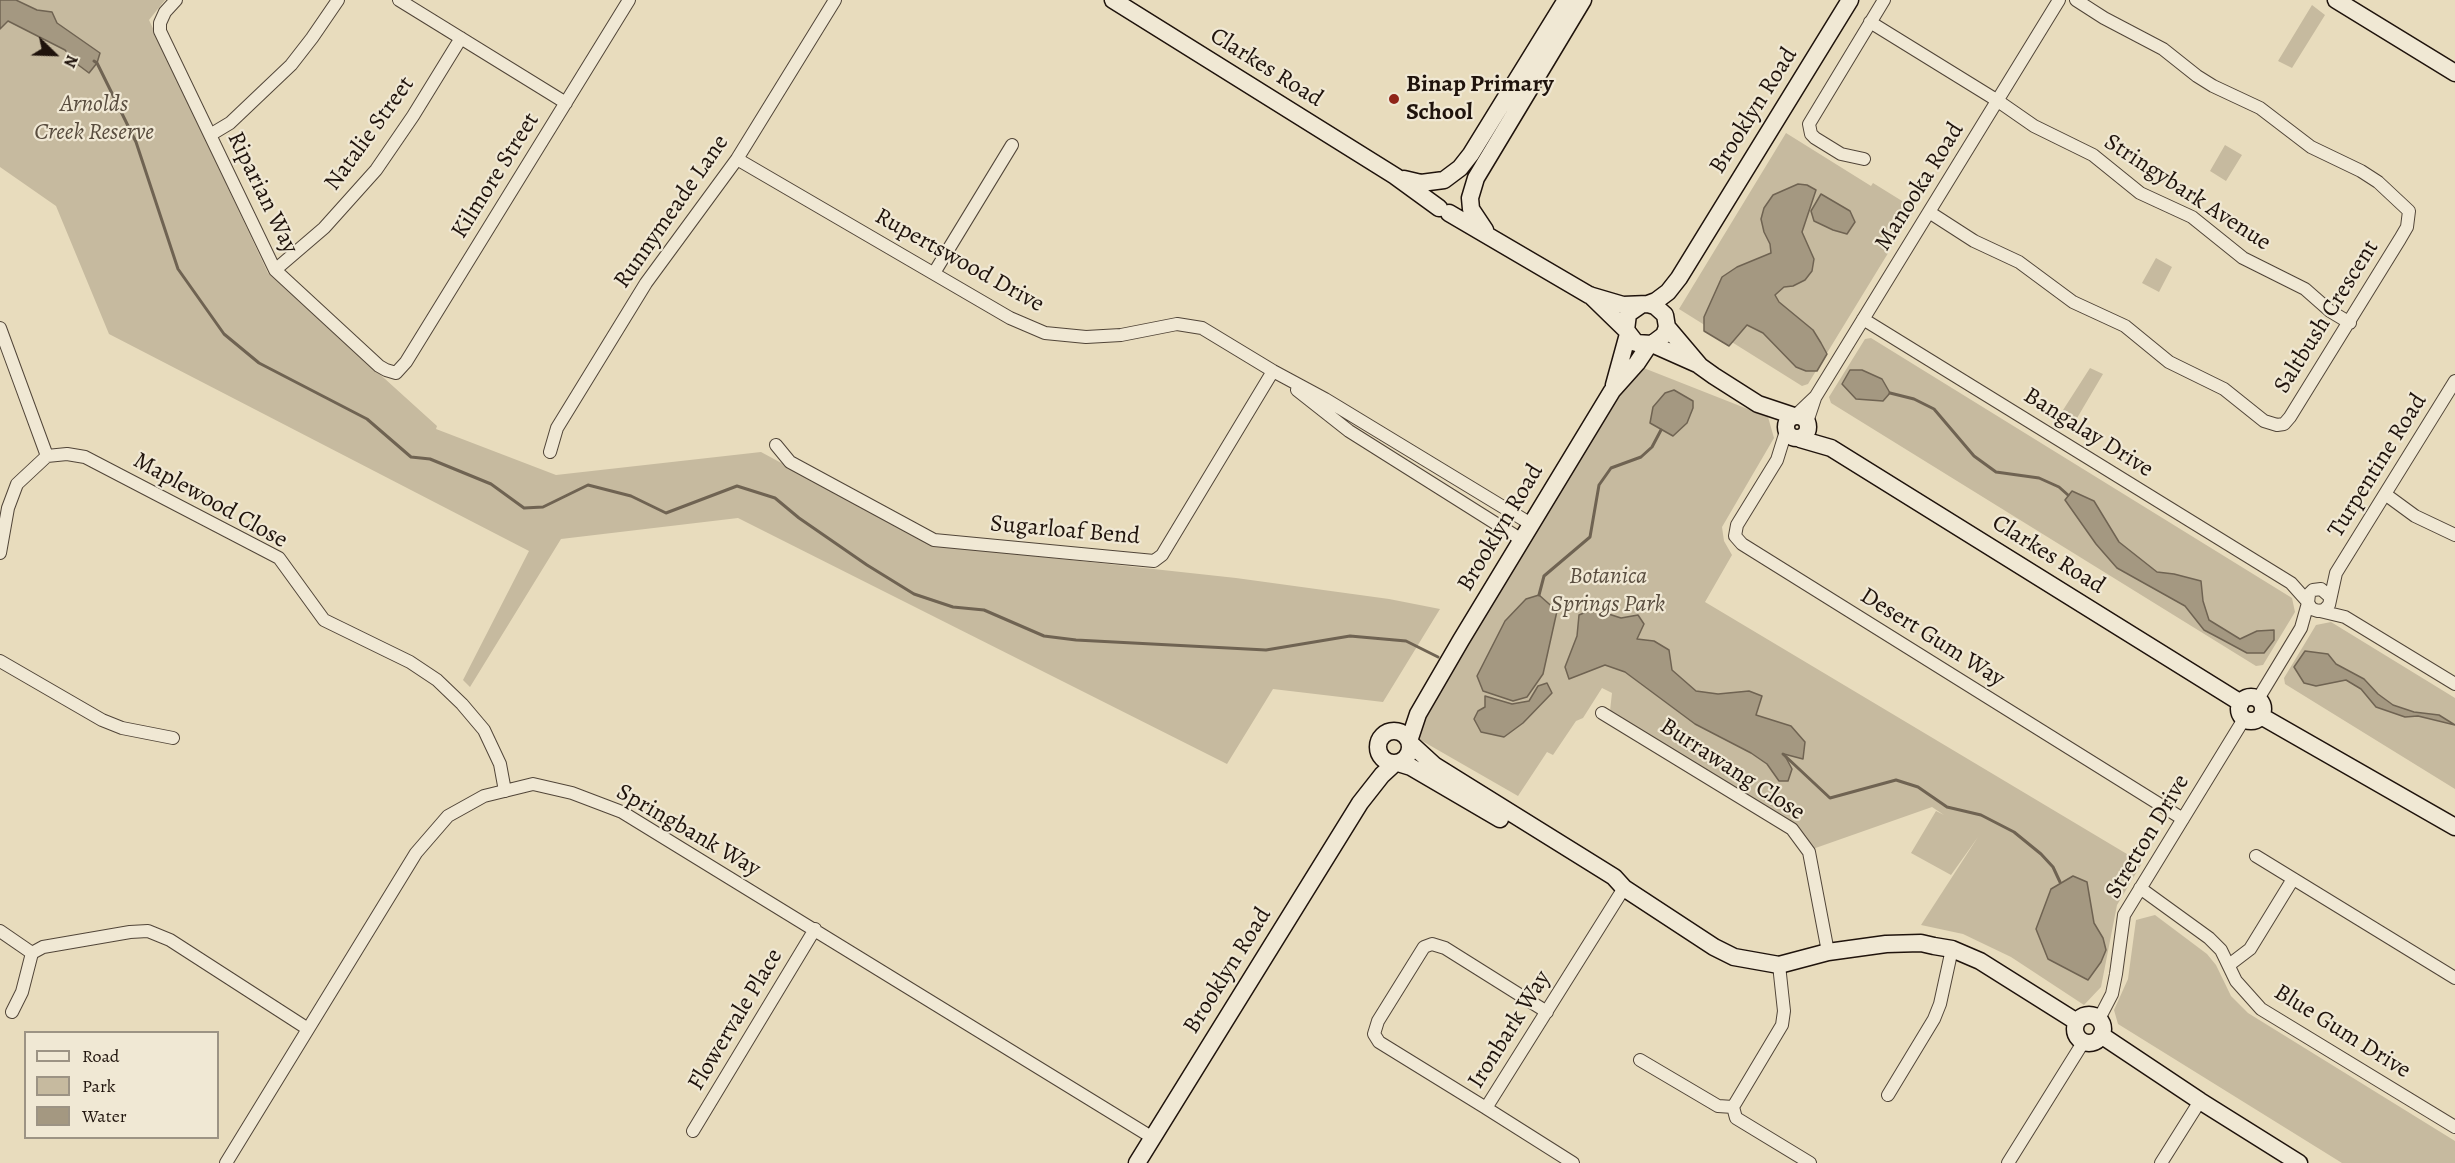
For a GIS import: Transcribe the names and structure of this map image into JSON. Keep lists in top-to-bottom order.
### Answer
{
  "streets": {
    "street": [
      "Clarkes Road",
      "Brooklyn Road",
      "Natalie Street",
      "Kilmore Street",
      "Manooka Road",
      "Riparian Way",
      "Stringybark Avenue",
      "Runnymeade Lane",
      "Rupertswood Drive",
      "Saltbush Crescent",
      "Bangalay Drive",
      "Turpentine Road",
      "Maplewood Close",
      "Sugarloaf Bend",
      "Desert Gum Way",
      "Burrawang Close",
      "Springbank Way",
      "Stretton Drive",
      "Flowervale Place",
      "Ironbark Way",
      "Blue Gum Drive"
    ]
  },
  "crossings": [
    ["Clarkes Road", "Brooklyn Road"],
    ["Clarkes Road", "Manooka Road"],
    ["Clarkes Road", "Desert Gum Way"],
    ["Clarkes Road", "Stretton Drive"],
    ["Brooklyn Road", "Rupertswood Drive"],
    ["Brooklyn Road", "Springbank Way"],
    ["Natalie Street", "Riparian Way"],
    ["Kilmore Street", "Riparian Way"],
    ["Manooka Road", "Stringybark Avenue"],
    ["Manooka Road", "Saltbush Crescent"],
    ["Manooka Road", "Bangalay Drive"],
    ["Manooka Road", "Desert Gum Way"],
    ["Stringybark Avenue", "Saltbush Crescent"],
    ["Runnymeade Lane", "Rupertswood Drive"],
    ["Rupertswood Drive", "Sugarloaf Bend"],
    ["Bangalay Drive", "Turpentine Road"],
    ["Maplewood Close", "Springbank Way"],
    ["Desert Gum Way", "Stretton Drive"],
    ["Springbank Way", "Flowervale Place"],
    ["Stretton Drive", "Blue Gum Drive"]
  ],
  "parks": ["Arnolds Creek Reserve", "Botanica Springs Park"],
  "places": ["Binap Primary School"],
  "legend": ["Road", "Park", "Water"],
  "north": "bottom right"
}
